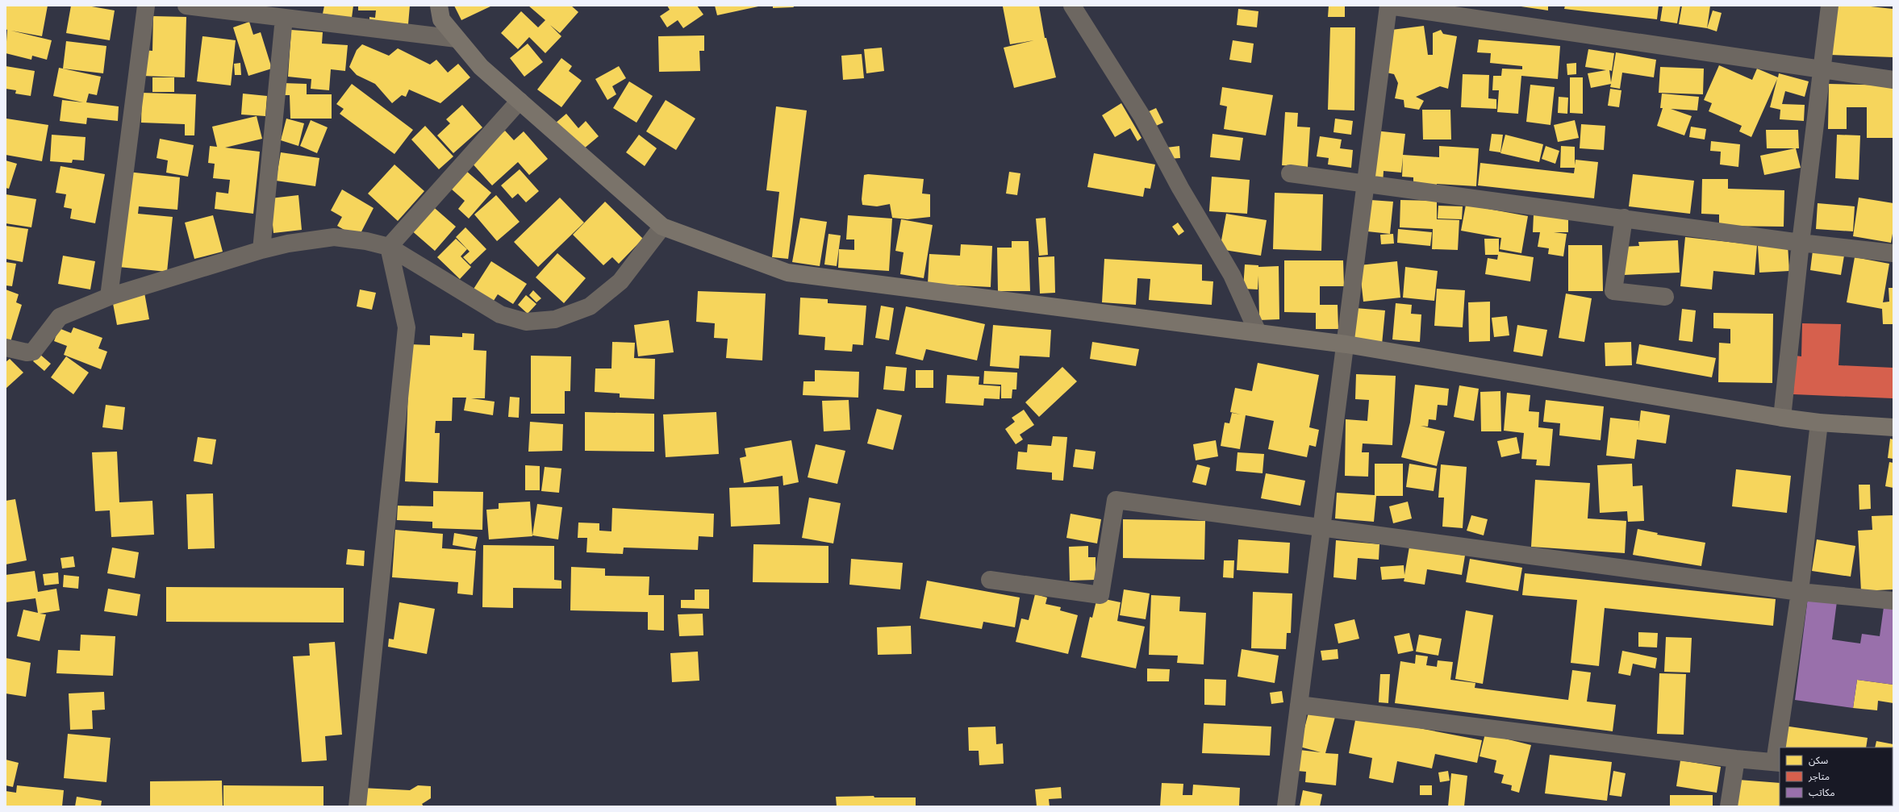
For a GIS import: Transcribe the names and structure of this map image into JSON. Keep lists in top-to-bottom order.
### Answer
{
  "legend": ["سكن", "متاجر", "مكاتب"]
}
